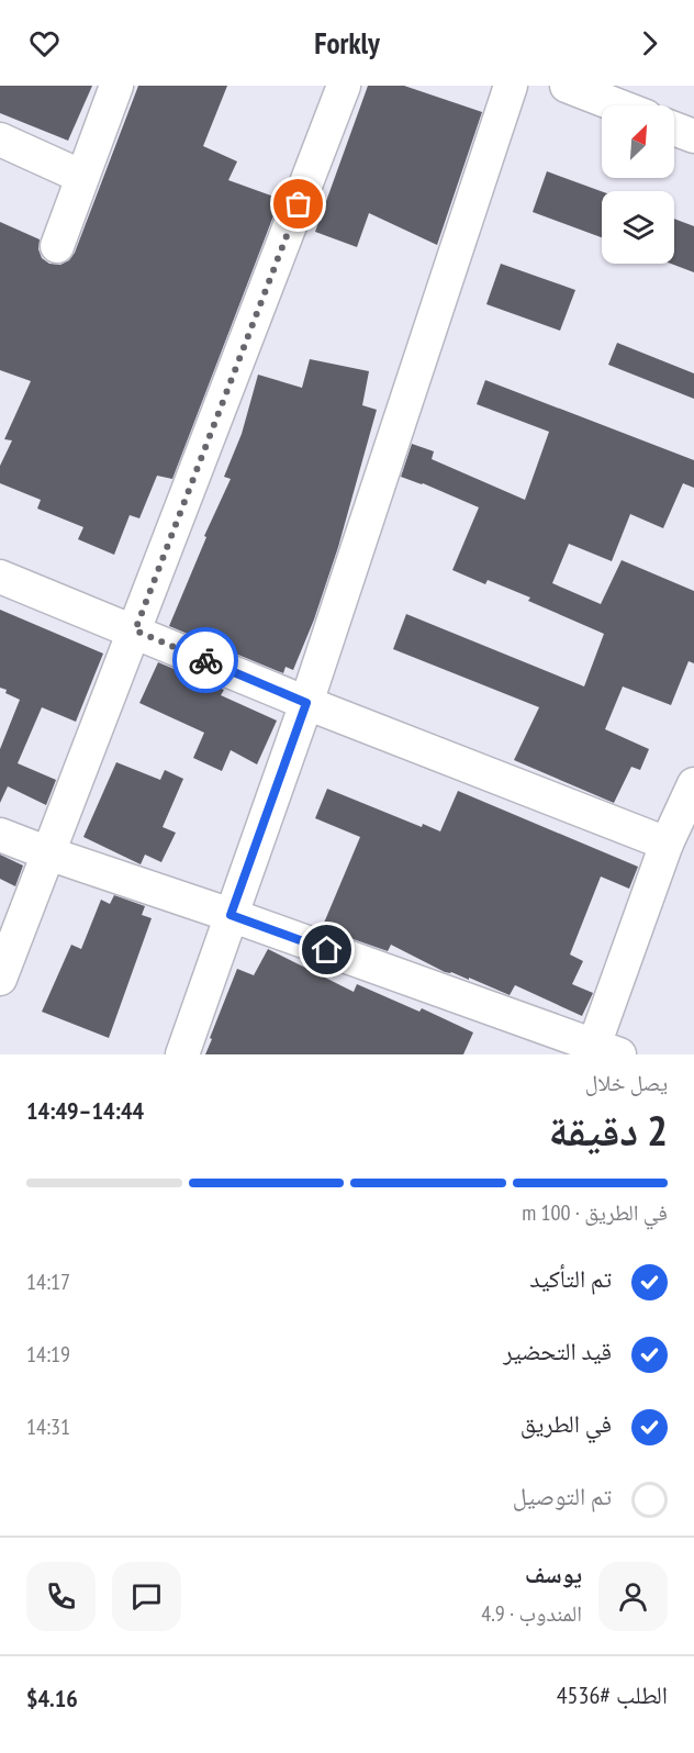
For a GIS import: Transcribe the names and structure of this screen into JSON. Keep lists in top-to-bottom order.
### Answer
{
  "north": "top right",
  "page": {
    "header": "Forkly",
    "heading": ["2 دقيقة", "يصل خلال", "14:44–14:49"],
    "panel": [
      "يوسف",
      "المندوب · 4.9",
      "الطلب #4536",
      "$4.16"
    ],
    "bar": "في الطريق · 100 m",
    "list": [
      ["تم التأكيد", "14:17"],
      ["قيد التحضير", "14:19"],
      ["في الطريق", "14:31"],
      "تم التوصيل"
    ]
  }
}
